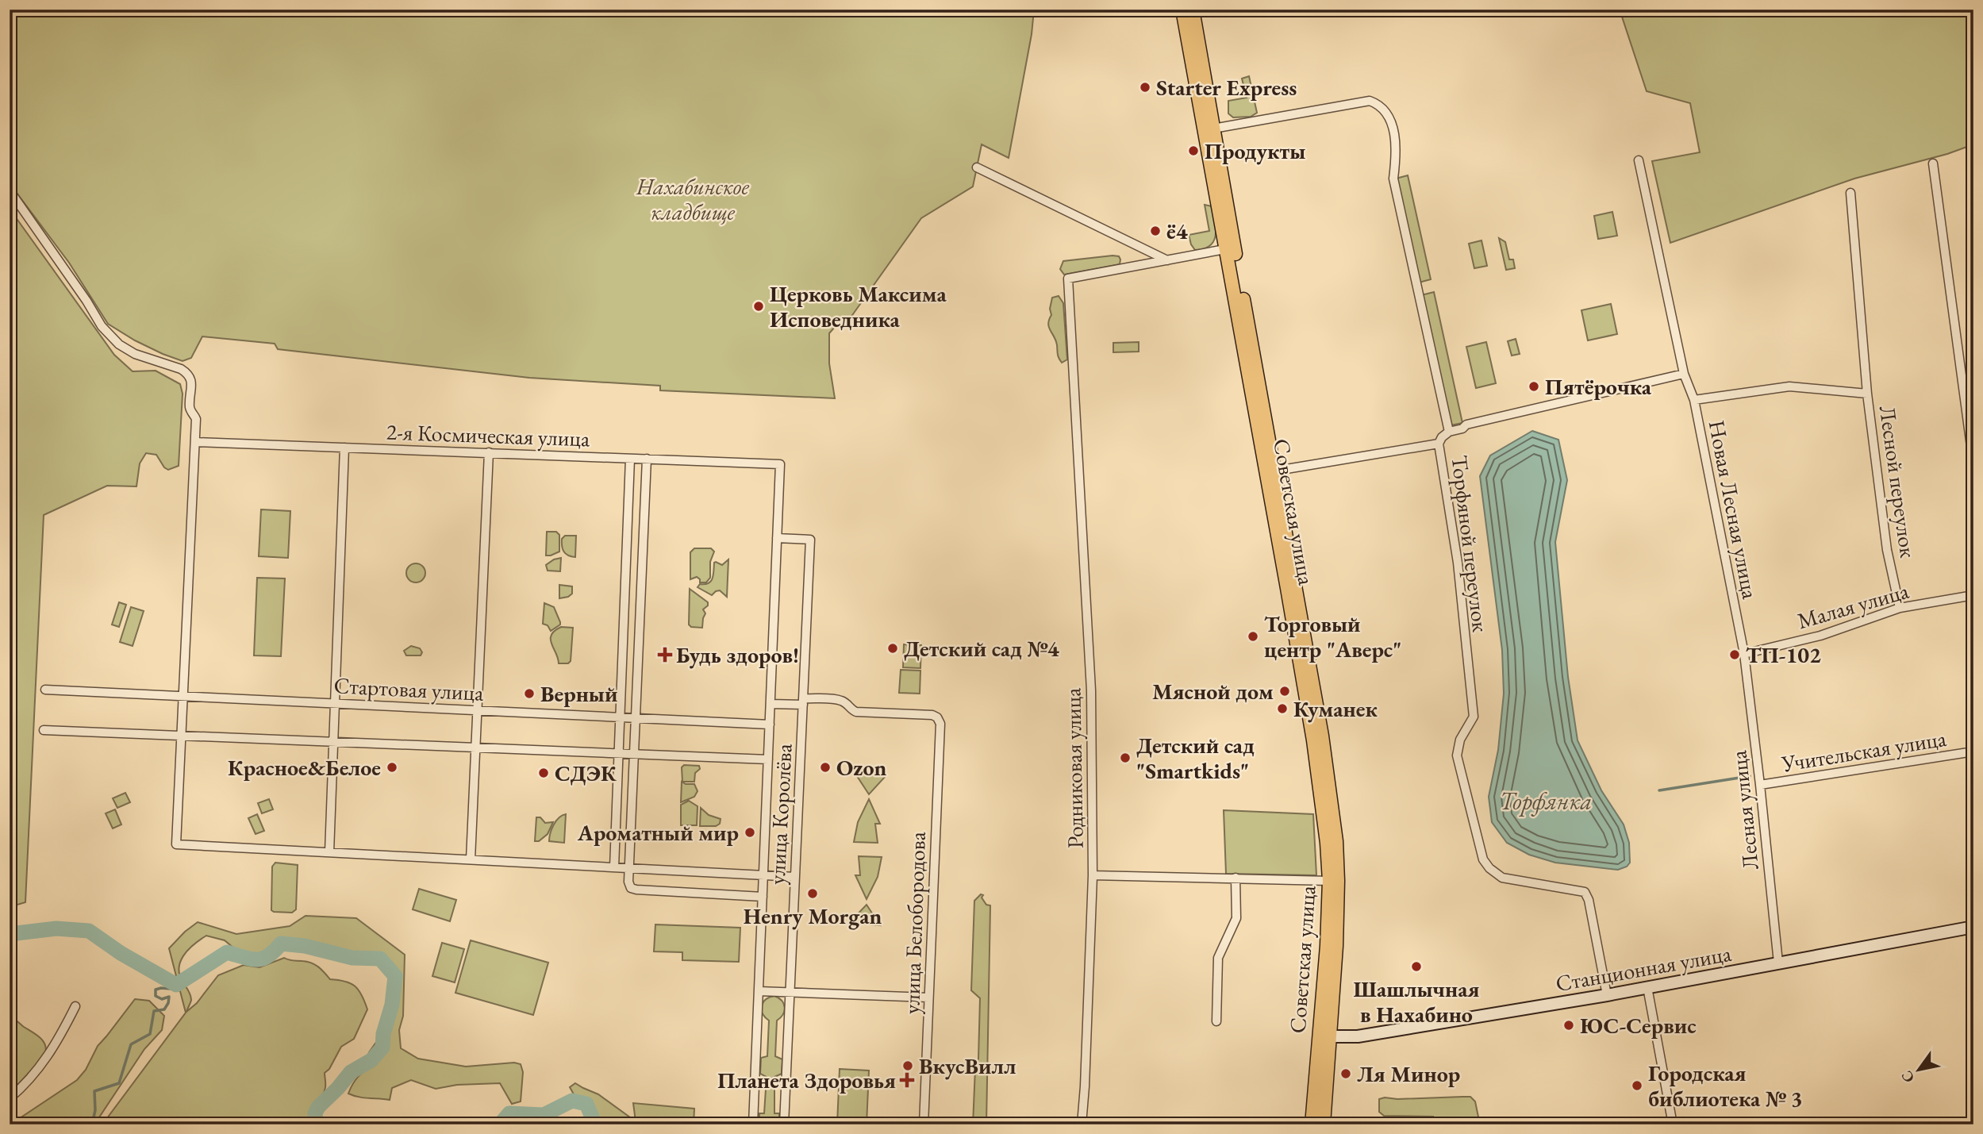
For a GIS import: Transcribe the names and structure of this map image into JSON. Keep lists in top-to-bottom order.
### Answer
{
  "streets": {
    "main road": ["Советская улица", "Станционная улица"],
    "street": [
      "2-я Космическая улица",
      "Лесной переулок",
      "Новая Лесная улица",
      "Торфяной переулок",
      "Малая улица",
      "Стартовая улица",
      "Учительская улица",
      "Родниковая улица",
      "Лесная улица",
      "улица Королёва",
      "улица Белобородова"
    ]
  },
  "crossings": [
    ["2-я Космическая улица", "улица Королёва"],
    ["Лесной переулок", "Малая улица"],
    ["Новая Лесная улица", "Малая улица"],
    ["Новая Лесная улица", "Лесная улица"],
    ["Советская улица", "Торфяной переулок"],
    ["Советская улица", "Станционная улица"],
    ["Торфяной переулок", "Станционная улица"],
    ["Малая улица", "Лесная улица"],
    ["Стартовая улица", "улица Королёва"],
    ["Учительская улица", "Лесная улица"],
    ["Лесная улица", "Станционная улица"],
    ["улица Королёва", "улица Белобородова"]
  ],
  "water": ["Торфянка"],
  "parks": ["Нахабинское кладбище"],
  "places": {
    "other": [
      "Starter Express",
      "Продукты",
      "ё4",
      "Церковь Максима Исповедника",
      "Пятёрочка",
      "Торговый центр \"Аверс\"",
      "Детский сад №4",
      "ТП-102",
      "Мясной дом",
      "Верный",
      "Куманек",
      "Детский сад \"Smartkids\"",
      "Красное&Белое",
      "Ozon",
      "СДЭК",
      "Ароматный мир",
      "Henry Morgan",
      "Шашлычная в Нахабино",
      "ЮС-Сервис",
      "ВкусВилл",
      "Ля Минор",
      "Городская библиотека № 3"
    ],
    "health": ["Будь здоров!", "Планета Здоровья"]
  },
  "north": "bottom left"
}
